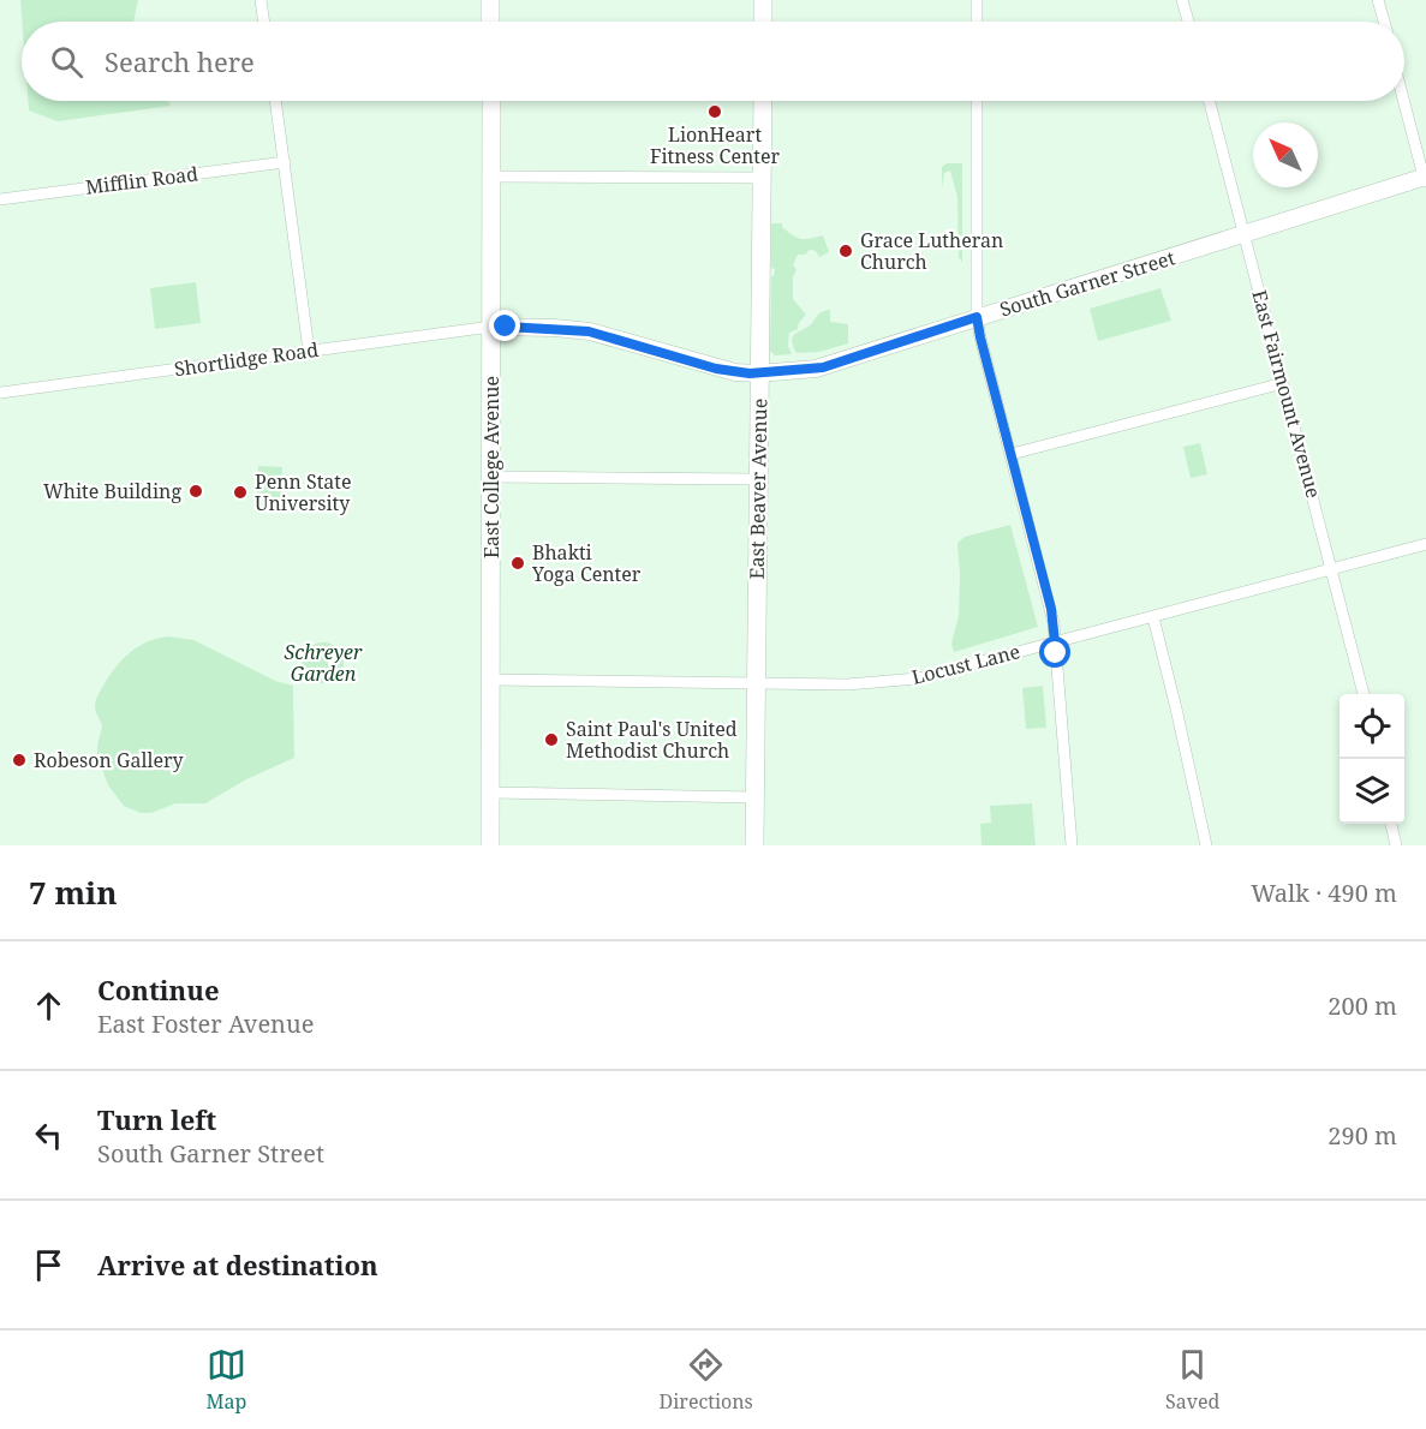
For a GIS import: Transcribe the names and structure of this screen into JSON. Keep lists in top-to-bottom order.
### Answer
{
  "streets": {
    "main road": ["East College Avenue", "East Beaver Avenue"],
    "street": [
      "Mifflin Road",
      "South Garner Street",
      "Shortlidge Road",
      "East Fairmount Avenue",
      "Locust Lane"
    ]
  },
  "crossings": [
    ["South Garner Street", "Shortlidge Road"],
    ["South Garner Street", "East Fairmount Avenue"],
    ["South Garner Street", "East College Avenue"],
    ["South Garner Street", "East Beaver Avenue"],
    ["Shortlidge Road", "East College Avenue"],
    ["East Fairmount Avenue", "Locust Lane"],
    ["East College Avenue", "Locust Lane"],
    ["East Beaver Avenue", "Locust Lane"]
  ],
  "parks": ["Schreyer Garden"],
  "places": [
    "LionHeart Fitness Center",
    "Grace Lutheran Church",
    "White Building",
    "Penn State University",
    "Bhakti Yoga Center",
    "Saint Paul's United Methodist Church",
    "Robeson Gallery"
  ],
  "north": "top left",
  "page": {
    "search": "Search here",
    "heading": ["7 min", "Walk · 490 m"],
    "list": [
      ["Continue", "East Foster Avenue", "200 m"],
      ["Turn left", "South Garner Street", "290 m"],
      "Arrive at destination"
    ],
    "nav": ["Map", "Directions", "Saved"]
  }
}
